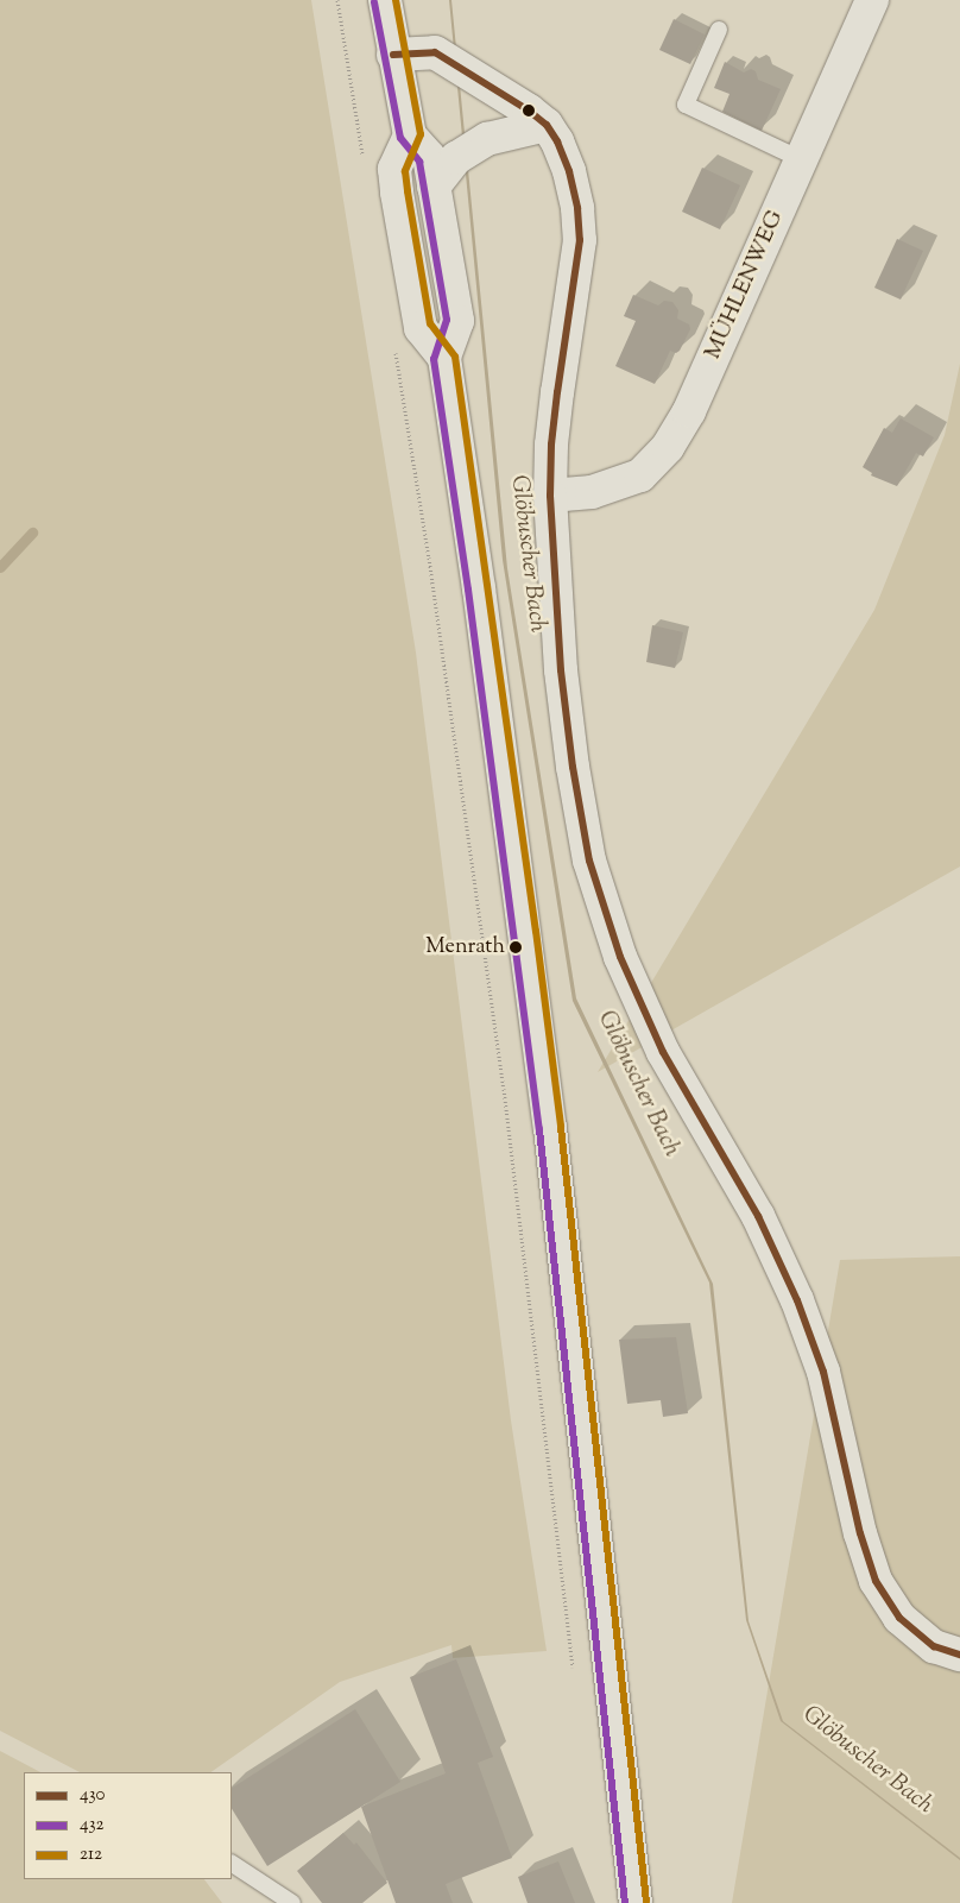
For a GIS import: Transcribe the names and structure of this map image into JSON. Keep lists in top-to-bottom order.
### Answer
{
  "streets": {
    "street": ["MÜHLENWEG"]
  },
  "water": ["Glöbuscher Bach"],
  "places": ["Menrath"],
  "lines": ["transit line 212", "transit line 432", "transit line 430"],
  "legend": ["430", "432", "212"]
}
